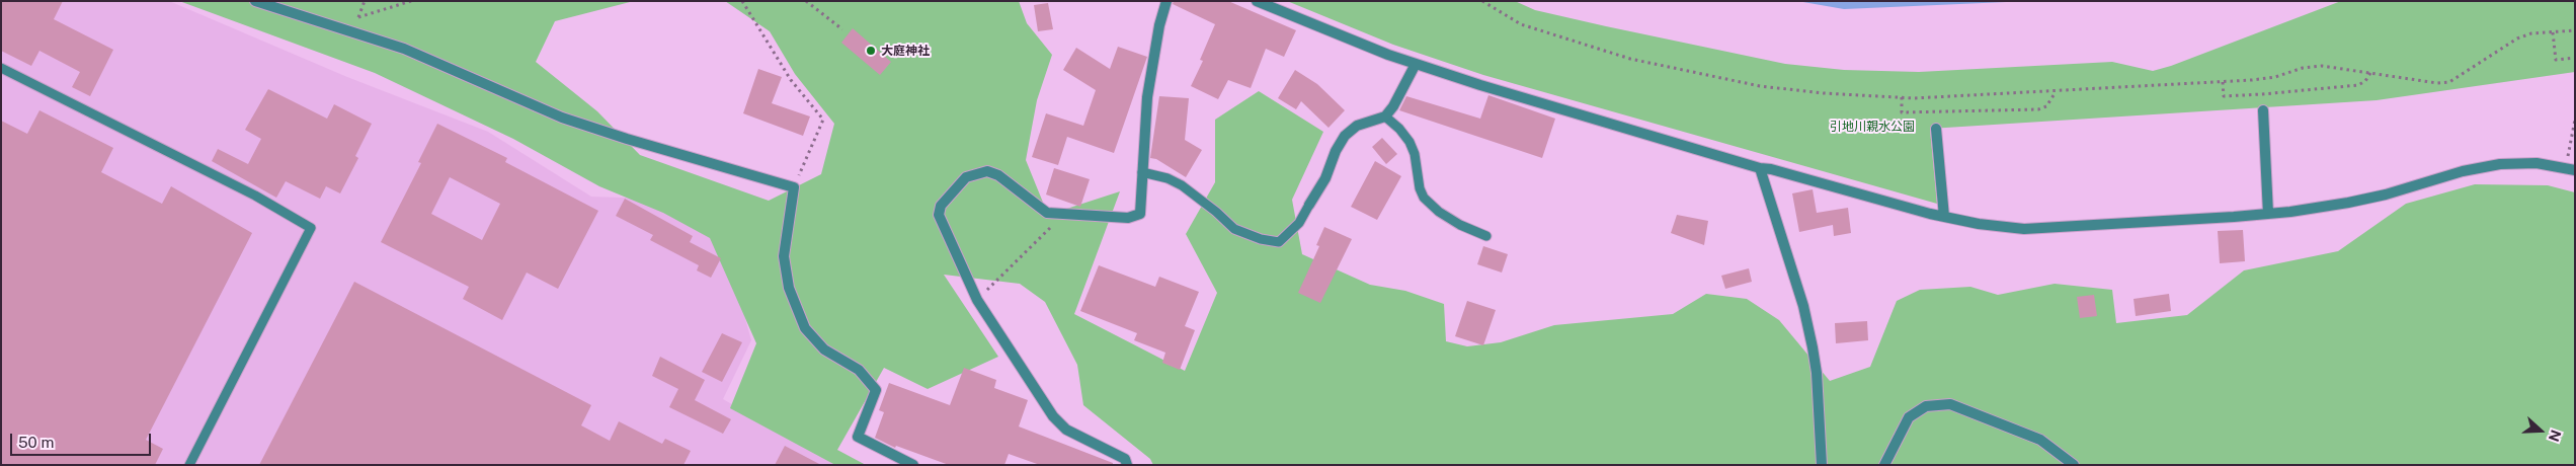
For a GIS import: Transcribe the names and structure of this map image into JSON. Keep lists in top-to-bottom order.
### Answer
{
  "parks": ["引地川親水公園"],
  "places": ["大庭神社"],
  "scale_bar": "50 m",
  "north": "right"
}
